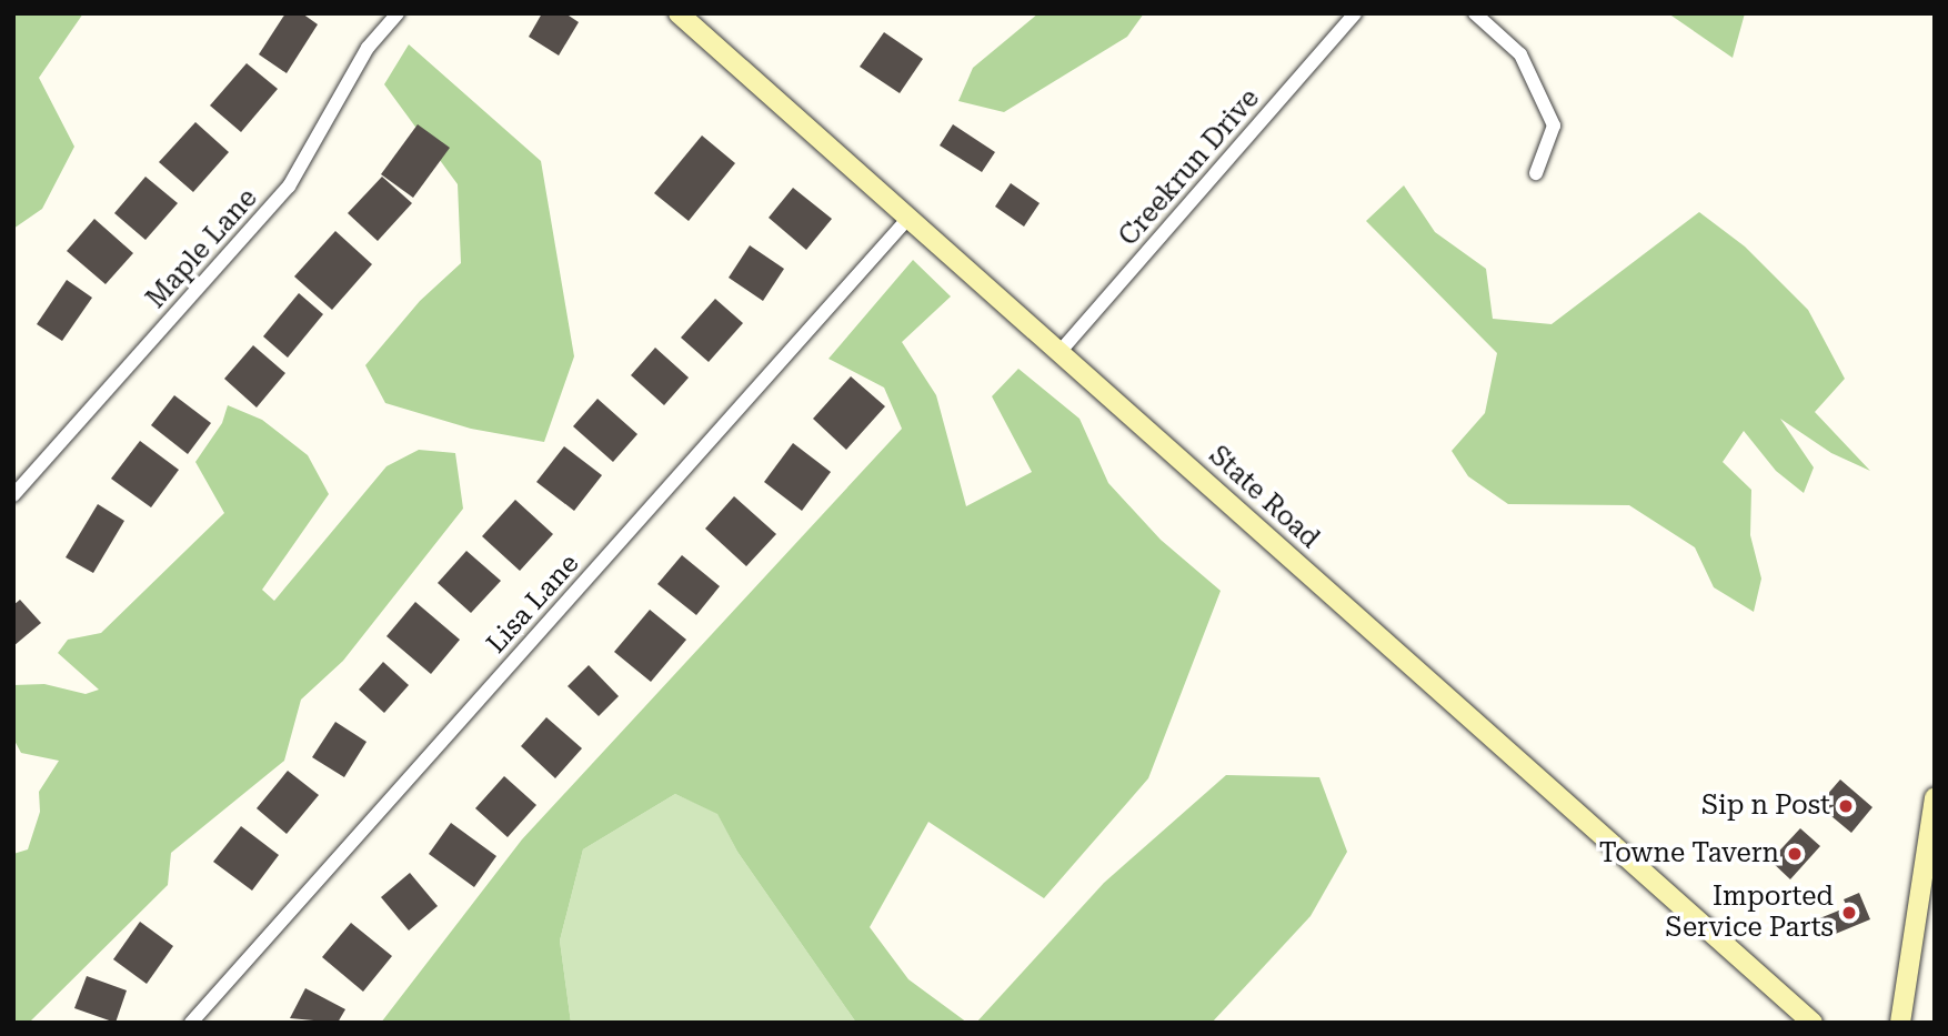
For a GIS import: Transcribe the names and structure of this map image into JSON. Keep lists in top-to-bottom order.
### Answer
{
  "streets": {
    "main road": ["State Road"],
    "street": ["Creekrun Drive", "Maple Lane", "Lisa Lane"]
  },
  "crossings": [
    ["Creekrun Drive", "State Road"],
    ["State Road", "Lisa Lane"]
  ],
  "places": ["Sip n Post", "Towne Tavern", "Imported Service Parts"]
}
